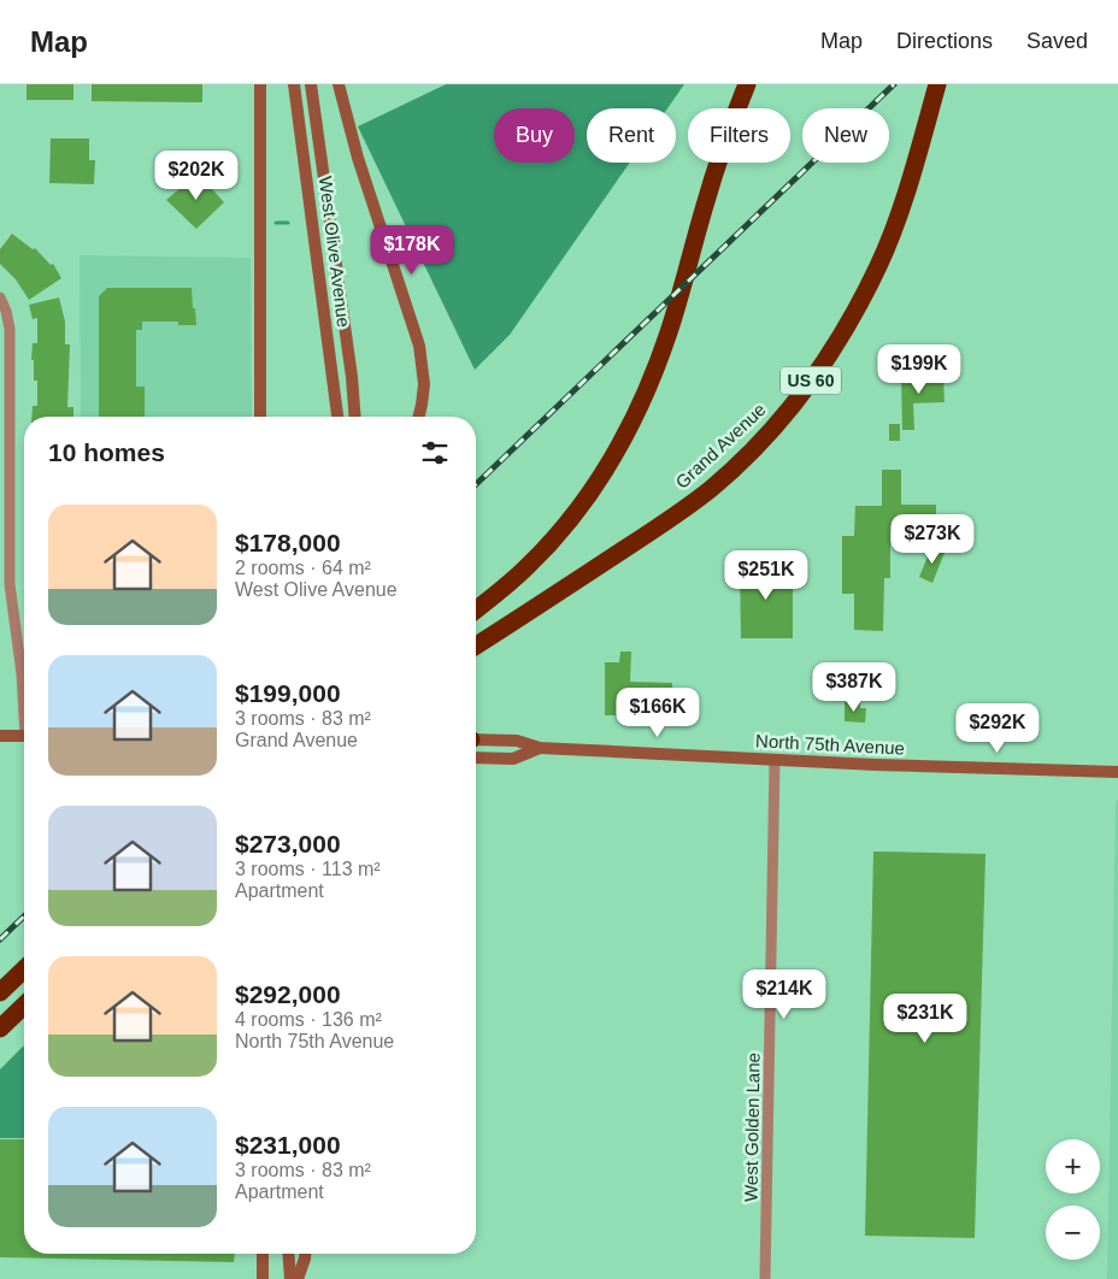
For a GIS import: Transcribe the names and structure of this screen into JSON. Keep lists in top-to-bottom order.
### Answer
{
  "streets": {
    "highway": ["US 60", "Grand Avenue"],
    "main road": ["West Olive Avenue", "North 75th Avenue"],
    "street": ["West Golden Lane"]
  },
  "crossings": [
    ["North 75th Avenue", "West Golden Lane"]
  ],
  "page": {
    "header": "Map",
    "nav": ["Map", "Directions", "Saved"],
    "chip": [
      "Buy",
      "Rent",
      "Filters",
      "New"
    ],
    "price": [
      "$202K",
      "$178K",
      "$199K",
      "$273K",
      "$251K",
      "$387K",
      "$166K",
      "$292K",
      "$214K",
      "$231K"
    ],
    "heading": "10 homes",
    "list": [
      {
        "name": "$178,000",
        "note": "2 rooms · 64 m² · West Olive Avenue"
      },
      {
        "name": "$199,000",
        "note": "3 rooms · 83 m² · Grand Avenue"
      },
      {
        "name": "$273,000",
        "note": "3 rooms · 113 m² · Apartment"
      },
      {
        "name": "$292,000",
        "note": "4 rooms · 136 m² · North 75th Avenue"
      },
      {
        "name": "$231,000",
        "note": "3 rooms · 83 m² · Apartment"
      }
    ],
    "map_buttons": ["+", "−"]
  }
}
